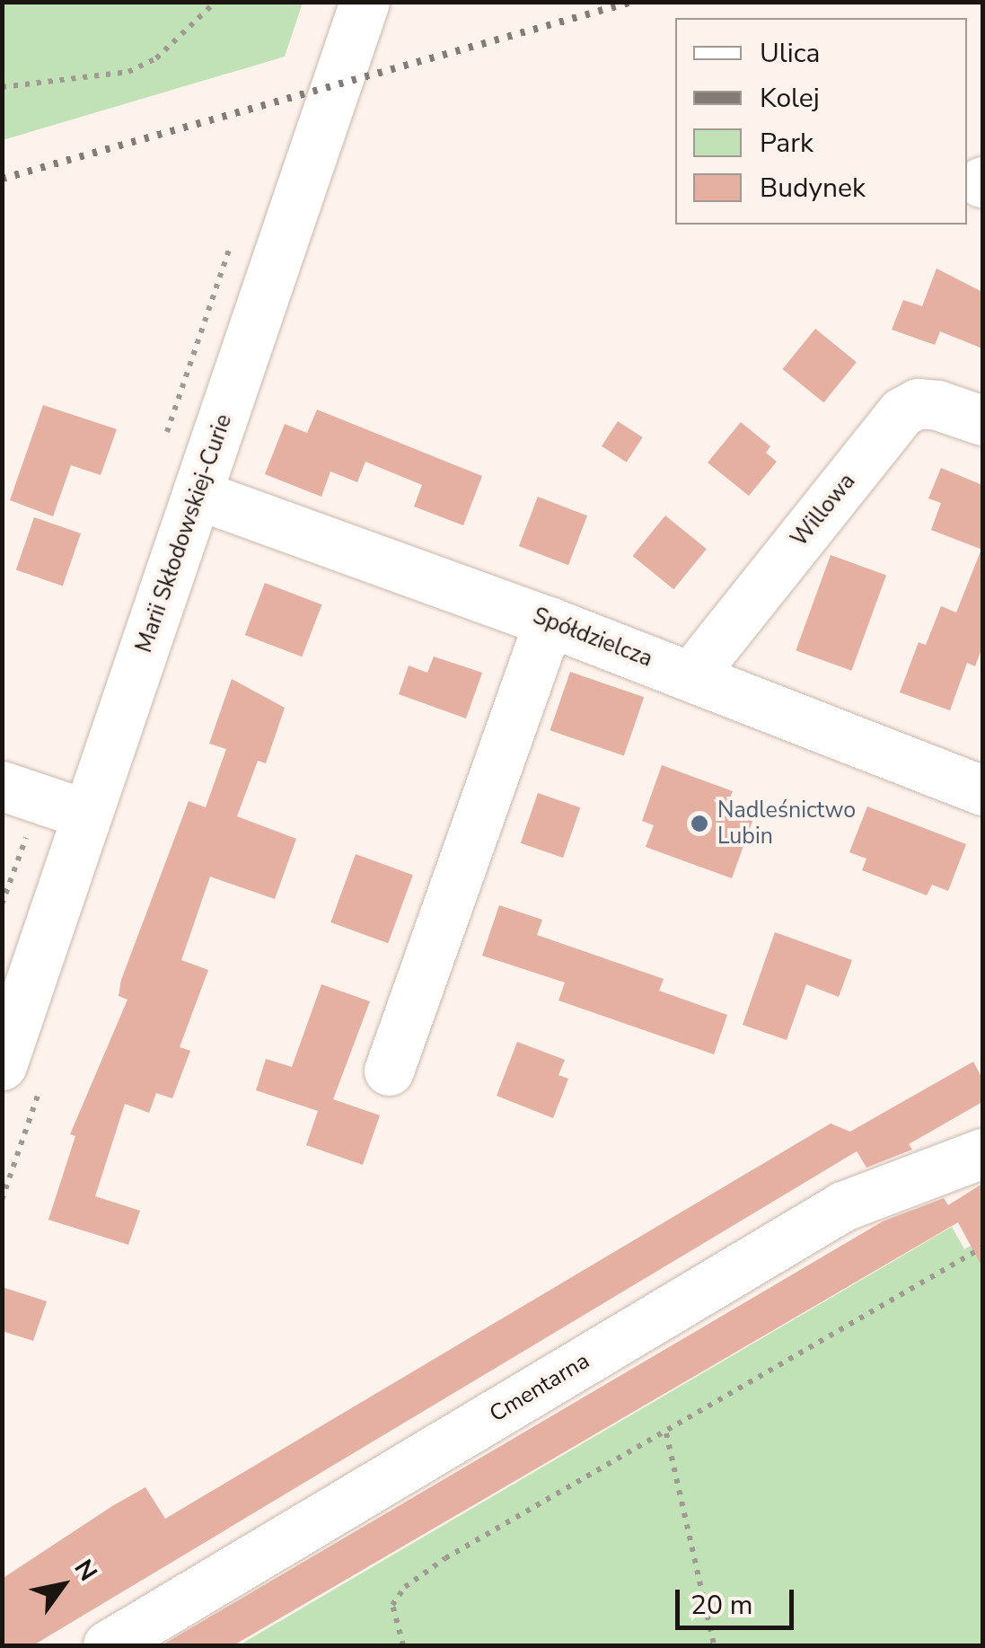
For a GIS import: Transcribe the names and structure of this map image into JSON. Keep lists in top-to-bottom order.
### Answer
{
  "streets": {
    "street": [
      "Willowa",
      "Marii Skłodowskiej-Curie",
      "Spółdzielcza",
      "Cmentarna"
    ]
  },
  "crossings": [
    ["Willowa", "Spółdzielcza"],
    ["Marii Skłodowskiej-Curie", "Spółdzielcza"]
  ],
  "places": ["Nadleśnictwo Lubin"],
  "legend": [
    "Ulica",
    "Kolej",
    "Park",
    "Budynek"
  ],
  "scale_bar": "20 m",
  "north": "top right"
}
